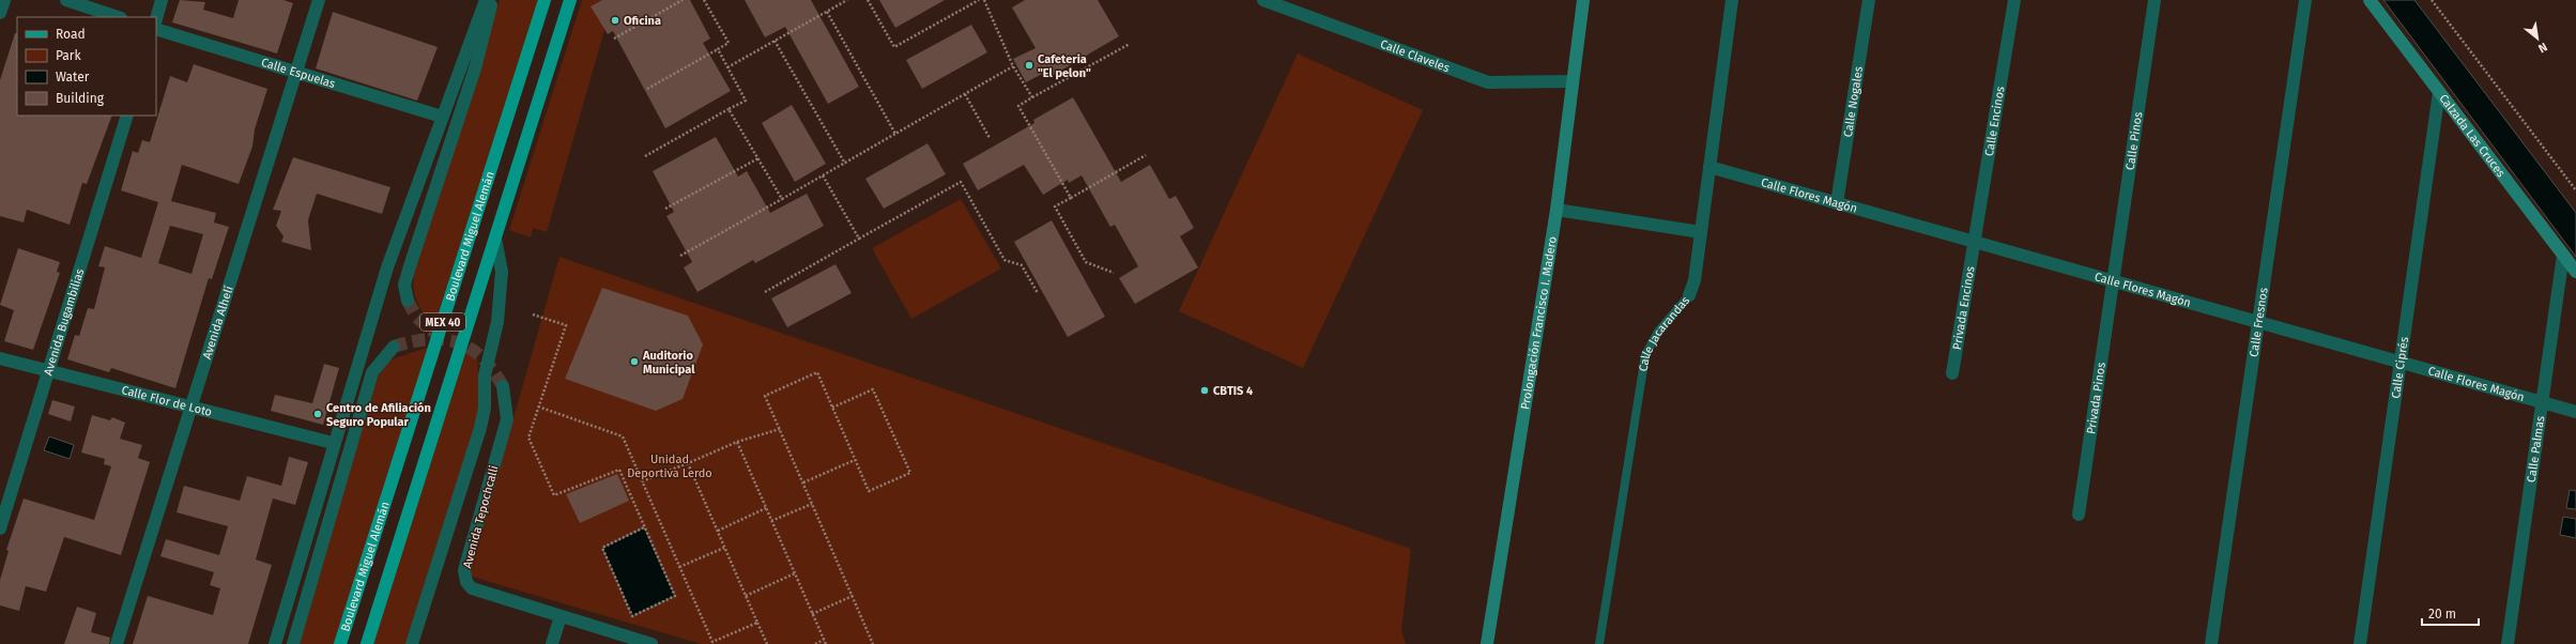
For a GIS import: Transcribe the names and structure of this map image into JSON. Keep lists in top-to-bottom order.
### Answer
{
  "streets": {
    "main road": [
      "Calzada Las Cruces",
      "Boulevard Miguel Alemán",
      "MEX 40",
      "Prolongación Francisco I. Madero"
    ],
    "street": [
      "Calle Claveles",
      "Calle Espuelas",
      "Calle Nogales",
      "Calle Encinos",
      "Calle Pinos",
      "Calle Flores Magón",
      "Privada Encinos",
      "Avenida Bugambilias",
      "Avenida Alhelí",
      "Calle Fresnos",
      "Calle Jacarandas",
      "Calle Ciprés",
      "Privada Pinos",
      "Calle Flor de Loto",
      "Calle Palmas",
      "Avenida Tepochcalli"
    ]
  },
  "crossings": [
    ["Calle Claveles", "Prolongación Francisco I. Madero"],
    ["Calle Espuelas", "Avenida Alhelí"],
    ["Calle Nogales", "Calle Flores Magón"],
    ["Calle Encinos", "Calle Flores Magón"],
    ["Calle Encinos", "Privada Encinos"],
    ["Calzada Las Cruces", "Calle Ciprés"],
    ["Calzada Las Cruces", "Calle Palmas"],
    ["Calle Pinos", "Calle Flores Magón"],
    ["Calle Pinos", "Privada Pinos"],
    ["Calle Flores Magón", "Privada Encinos"],
    ["Calle Flores Magón", "Calle Fresnos"],
    ["Calle Flores Magón", "Calle Jacarandas"],
    ["Calle Flores Magón", "Calle Ciprés"],
    ["Calle Flores Magón", "Privada Pinos"],
    ["Calle Flores Magón", "Calle Palmas"],
    ["Avenida Bugambilias", "Calle Flor de Loto"],
    ["Avenida Alhelí", "Calle Flor de Loto"]
  ],
  "parks": ["Unidad Deportiva Lerdo"],
  "places": [
    "Oficina",
    "Cafeteria \"El pelon\"",
    "Auditorio Municipal",
    "CBTIS 4",
    "Centro de Afiliación Seguro Popular"
  ],
  "legend": [
    "Road",
    "Park",
    "Water",
    "Building"
  ],
  "scale_bar": "20 m",
  "north": "bottom right"
}
